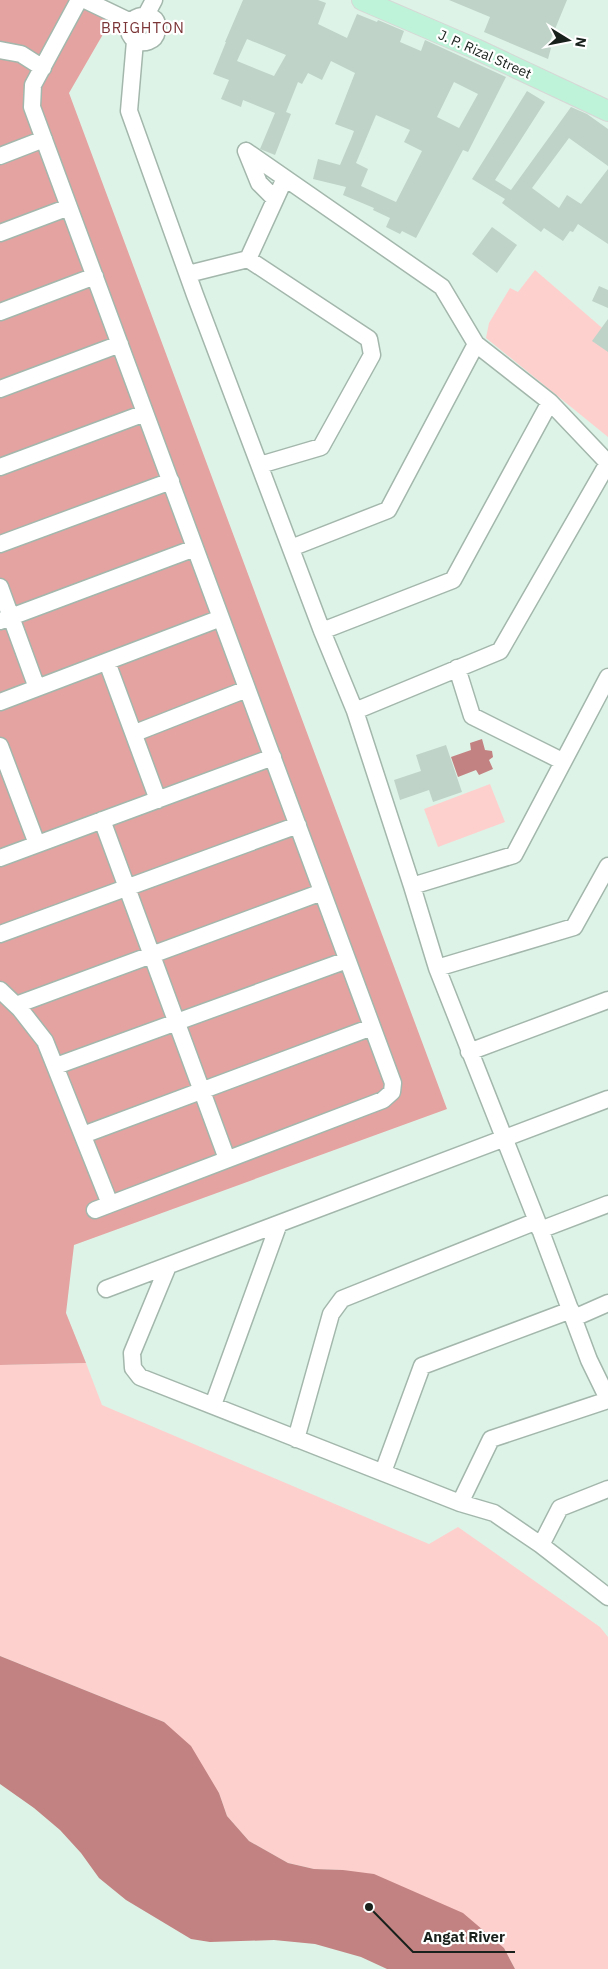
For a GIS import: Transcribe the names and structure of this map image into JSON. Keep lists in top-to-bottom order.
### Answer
{
  "streets": {
    "main road": ["J. P. Rizal Street"]
  },
  "districts": ["BRIGHTON"],
  "places": ["Angat River"],
  "north": "right"
}
